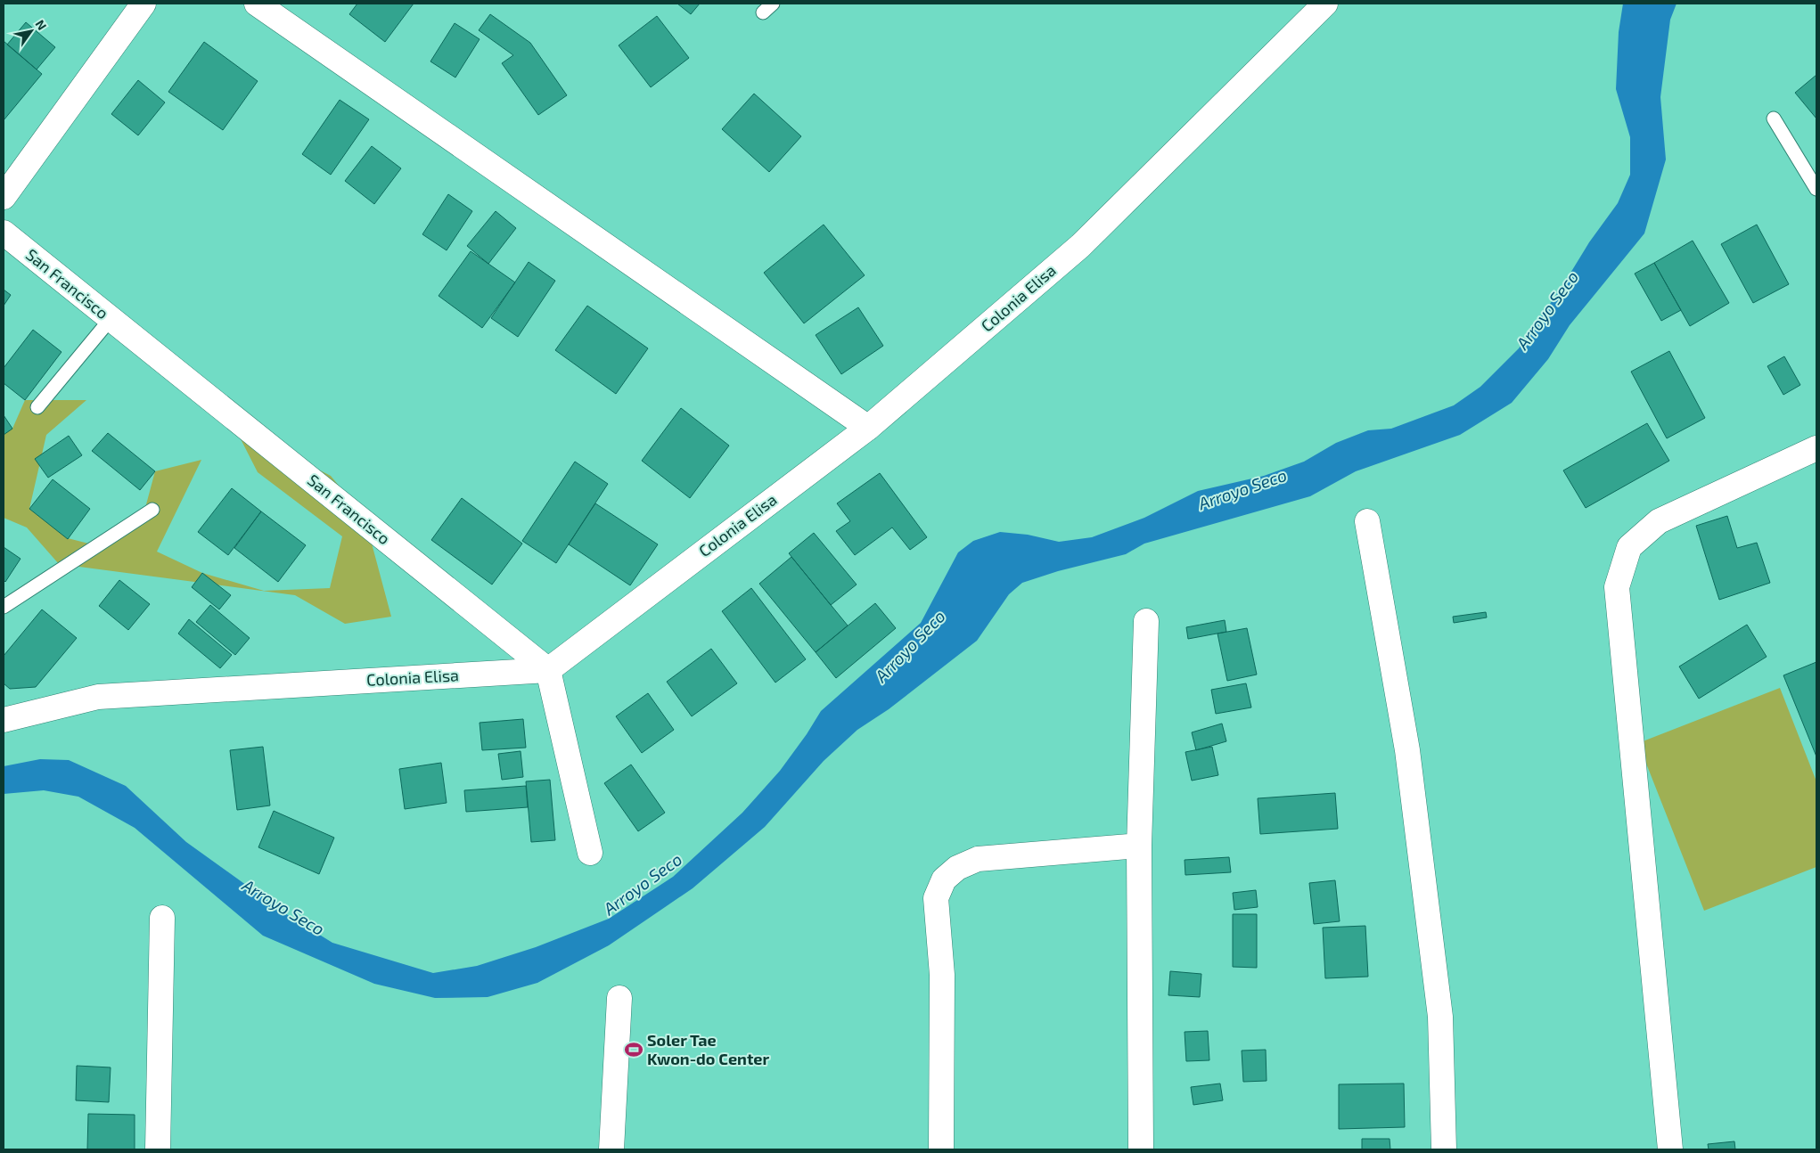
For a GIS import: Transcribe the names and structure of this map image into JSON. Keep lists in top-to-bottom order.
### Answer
{
  "streets": {
    "street": ["San Francisco", "Colonia Elisa"]
  },
  "crossings": [
    ["San Francisco", "Colonia Elisa"]
  ],
  "water": ["Arroyo Seco"],
  "places": {
    "sports": ["Soler Tae Kwon-do Center"]
  },
  "north": "top right"
}
